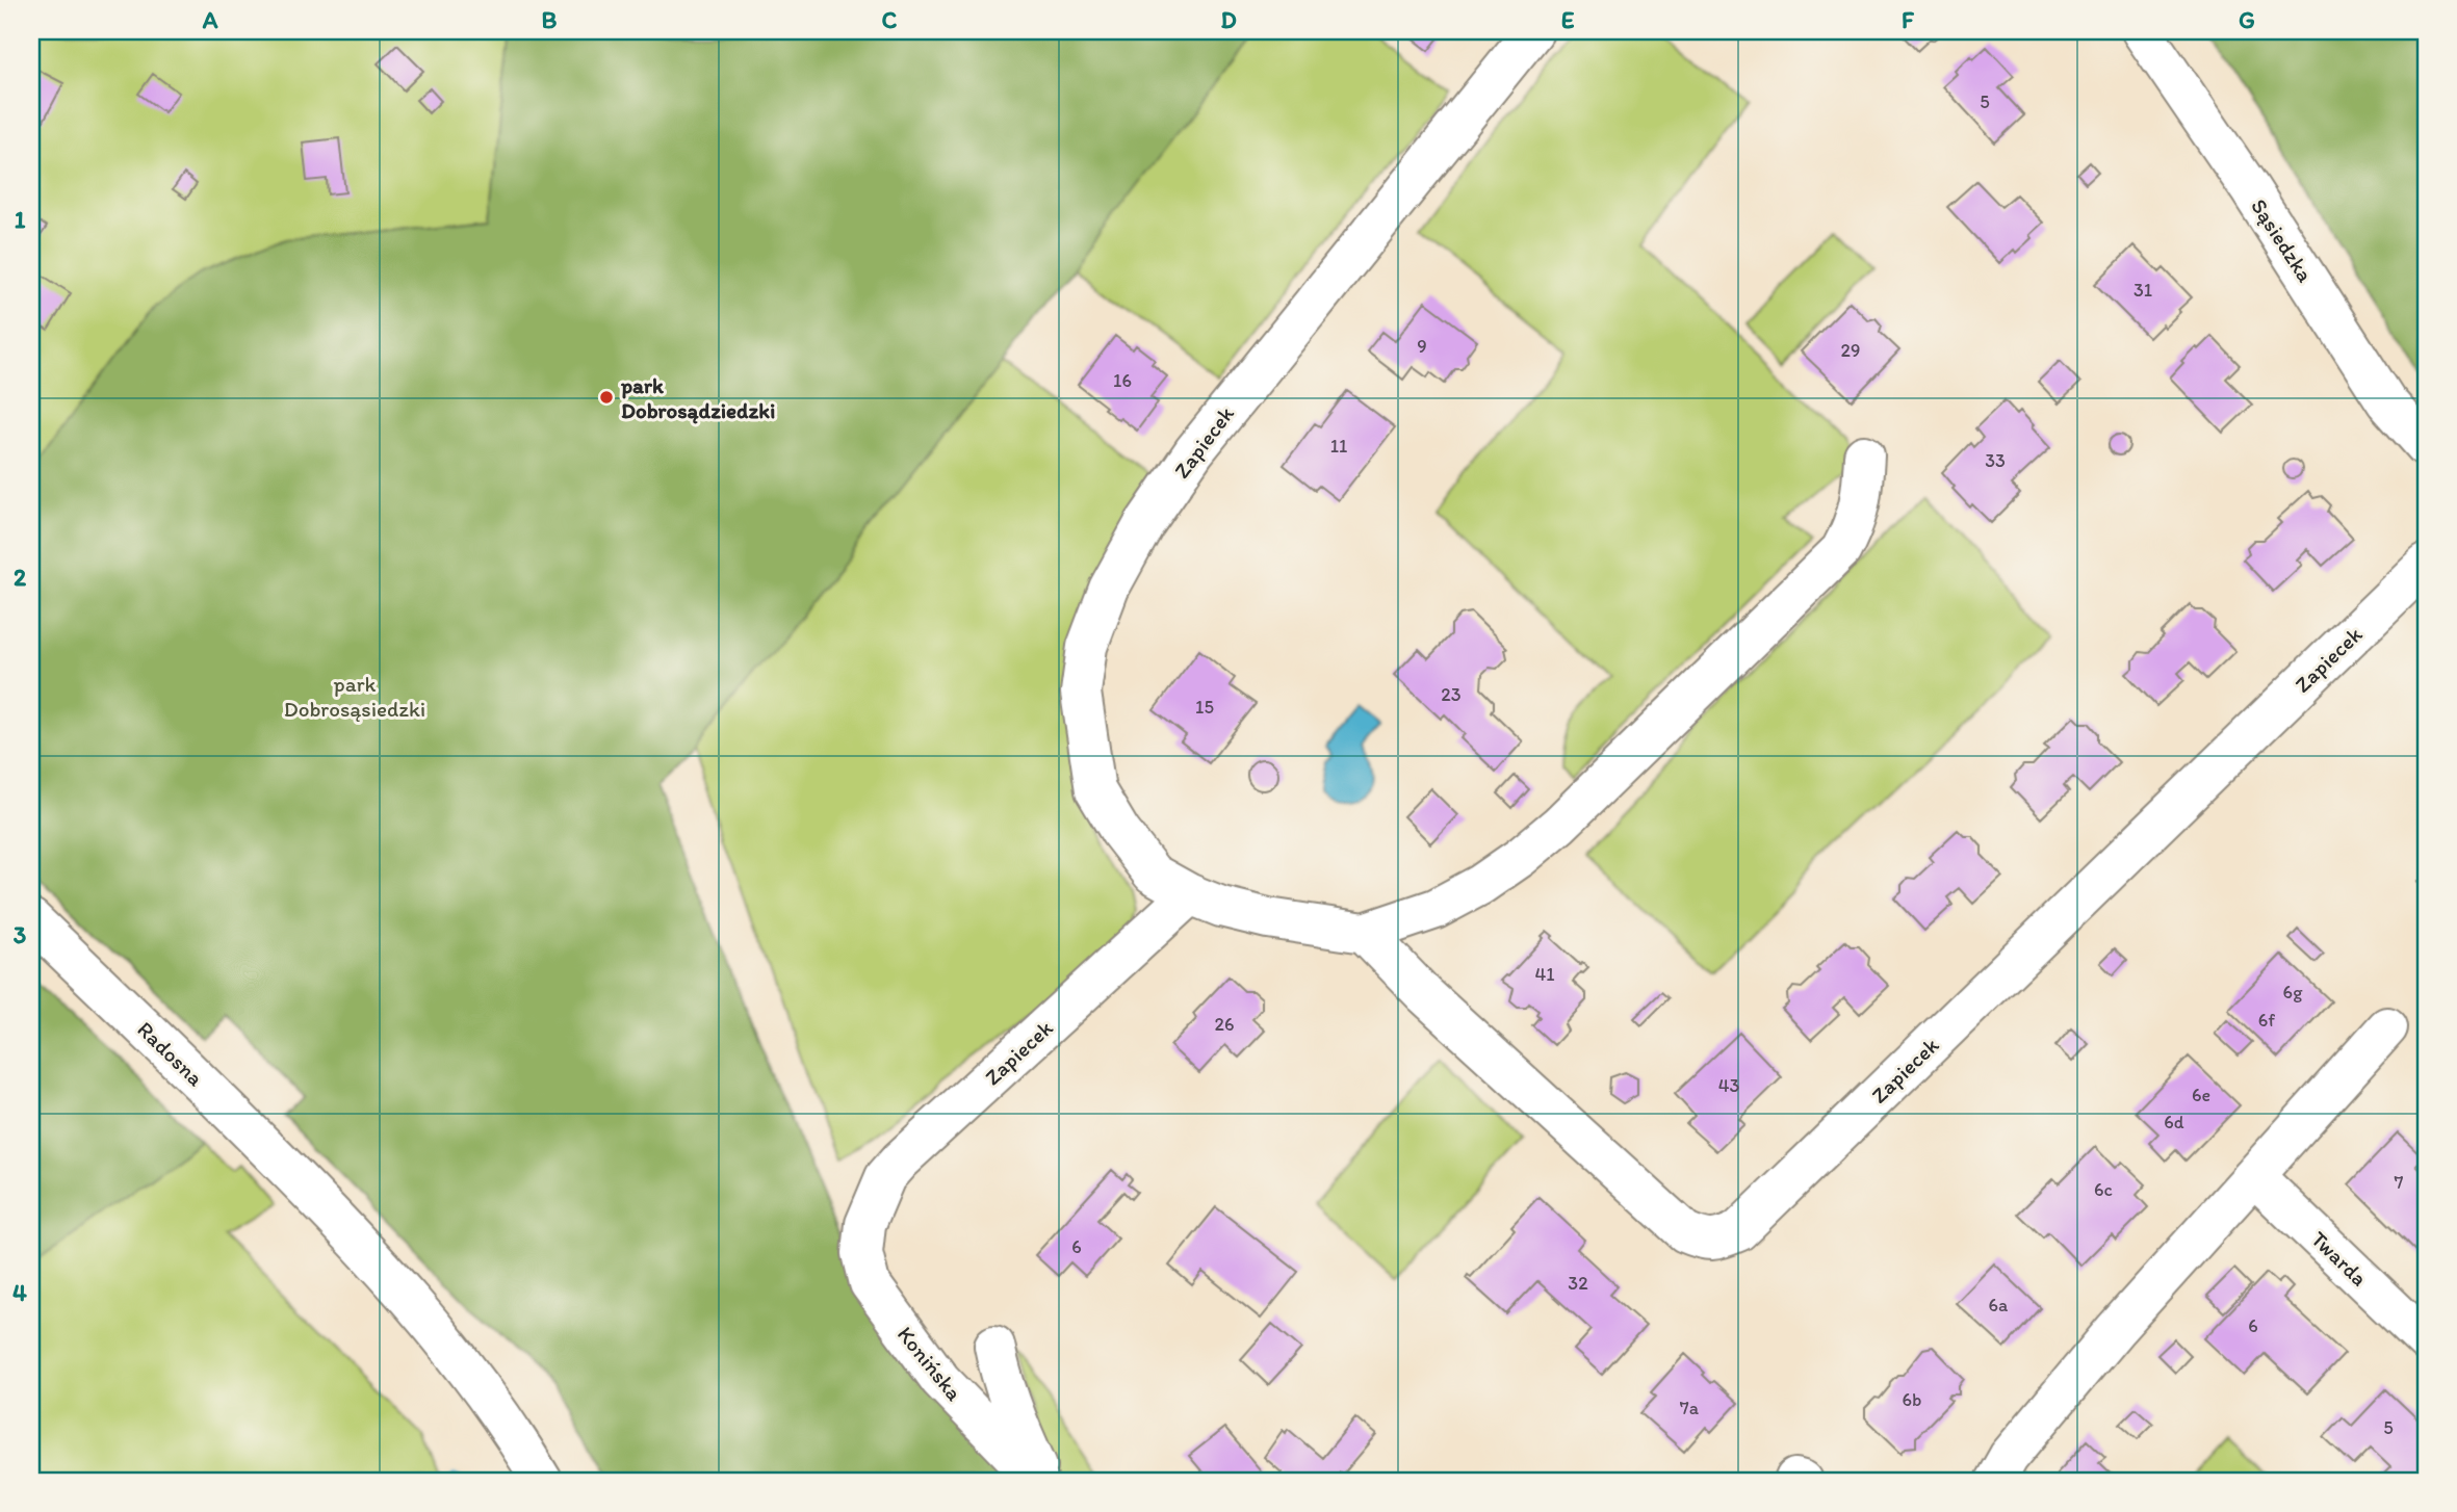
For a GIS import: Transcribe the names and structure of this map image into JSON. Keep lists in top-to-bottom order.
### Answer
{
  "streets": {
    "street": [
      "Sąsiedzka",
      "Zapiecek",
      "Radosna",
      "Twarda",
      "Konińska"
    ]
  },
  "crossings": [
    ["Zapiecek", "Konińska"]
  ],
  "parks": ["park Dobrosąsiedzki"],
  "places": ["park Dobrosądziedzki"],
  "house_numbers": [
    "5",
    "31",
    "9",
    "29",
    "16",
    "11",
    "33",
    "23",
    "15",
    "41",
    "6g",
    "6f",
    "26",
    "43",
    "6e",
    "6d",
    "7",
    "6c",
    "6",
    "32",
    "6a",
    "6",
    "6b",
    "7a",
    "5"
  ],
  "grid": {
    "columns": [
      "A",
      "B",
      "C",
      "D",
      "E",
      "F",
      "G"
    ],
    "rows": [
      "1",
      "2",
      "3",
      "4"
    ]
  }
}
